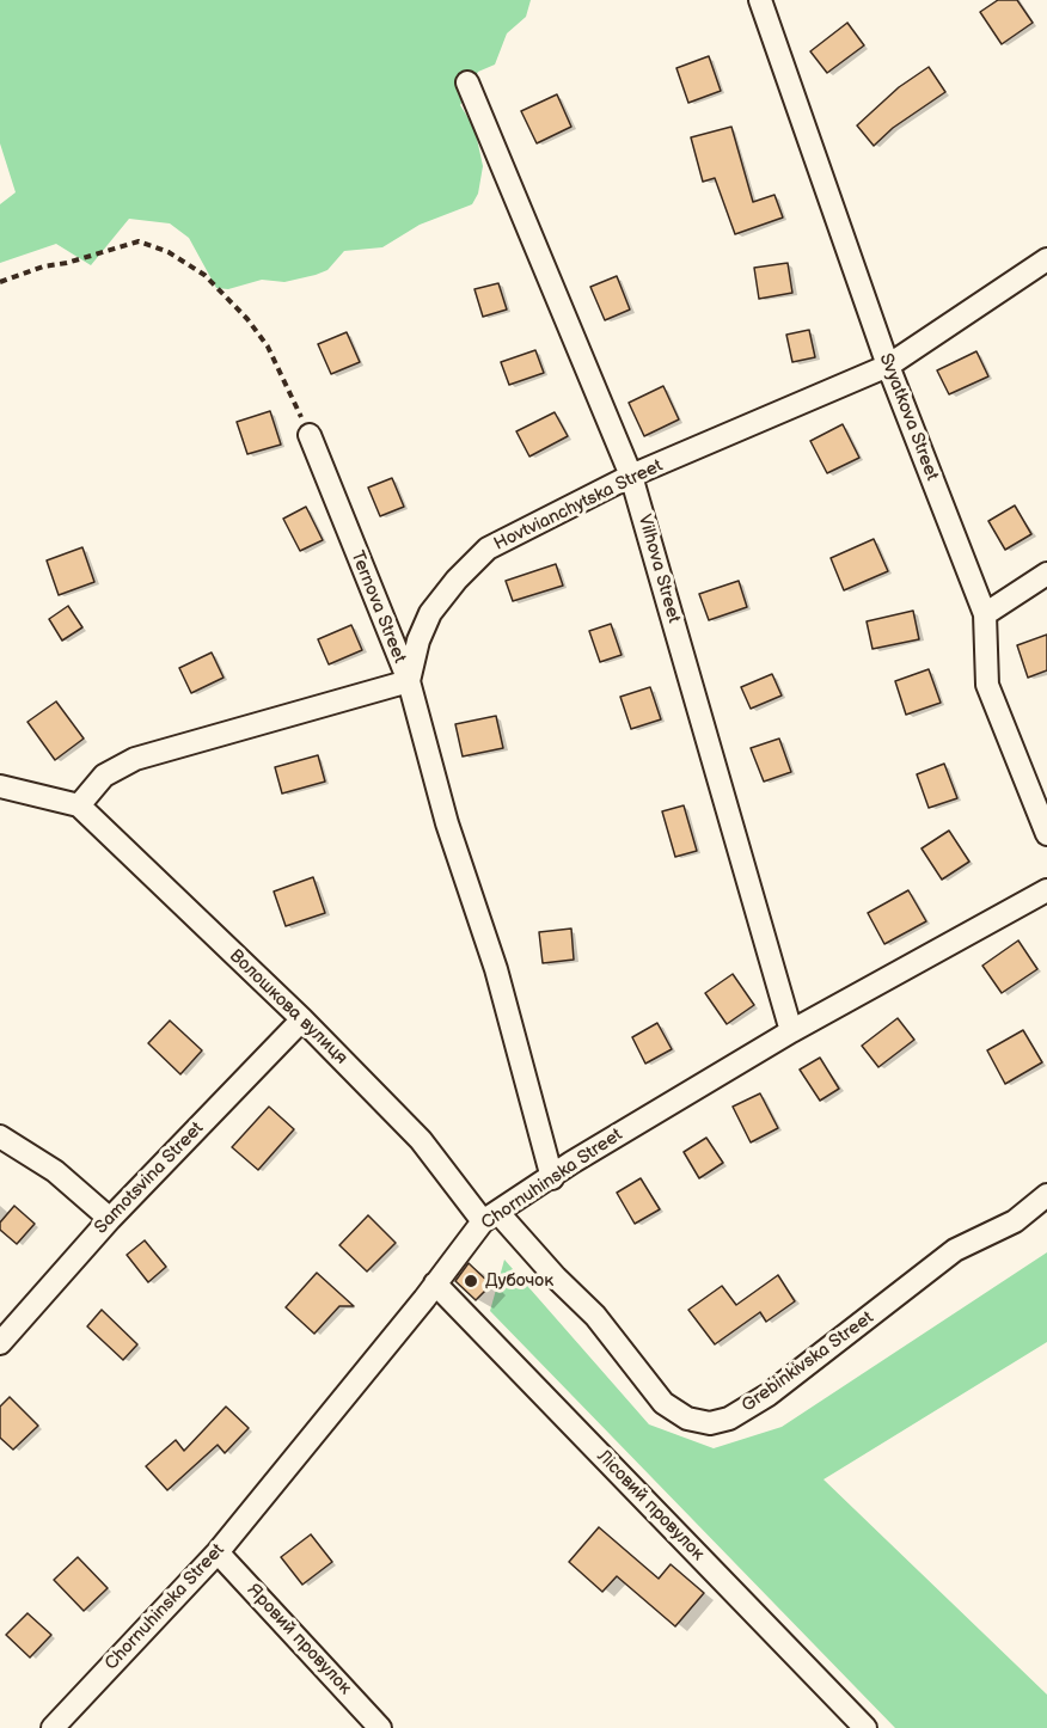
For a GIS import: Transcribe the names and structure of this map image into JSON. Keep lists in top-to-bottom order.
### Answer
{
  "streets": {
    "street": [
      "Svyatkova Street",
      "Hovtvianchytska Street",
      "Vilhova Street",
      "Ternova Street",
      "Волошкова вулиця",
      "Samotsvina Street",
      "Chornuhinska Street",
      "Grebinkivska Street",
      "Лісовий провулок",
      "Яровий провулок"
    ]
  },
  "crossings": [
    ["Svyatkova Street", "Hovtvianchytska Street"],
    ["Hovtvianchytska Street", "Vilhova Street"],
    ["Hovtvianchytska Street", "Ternova Street"],
    ["Vilhova Street", "Chornuhinska Street"],
    ["Ternova Street", "Chornuhinska Street"],
    ["Волошкова вулиця", "Samotsvina Street"],
    ["Волошкова вулиця", "Chornuhinska Street"],
    ["Волошкова вулиця", "Grebinkivska Street"],
    ["Chornuhinska Street", "Grebinkivska Street"],
    ["Chornuhinska Street", "Лісовий провулок"],
    ["Chornuhinska Street", "Яровий провулок"]
  ],
  "places": ["Дубочок"]
}
